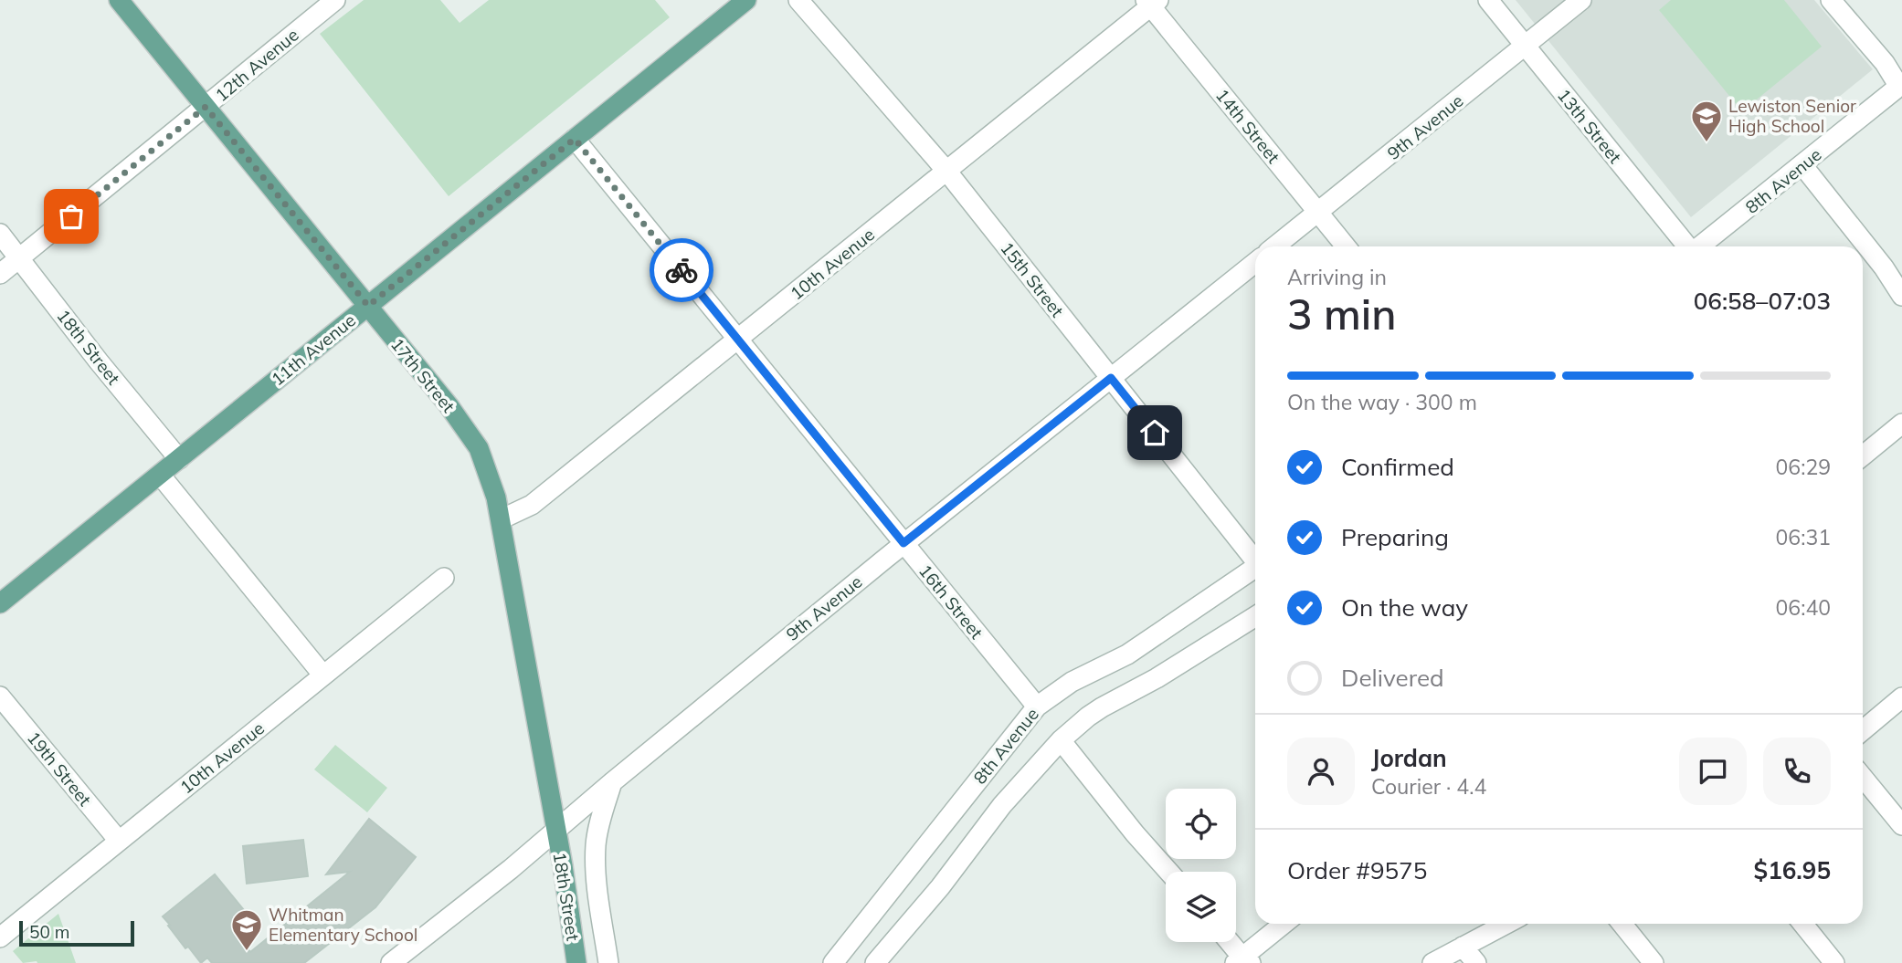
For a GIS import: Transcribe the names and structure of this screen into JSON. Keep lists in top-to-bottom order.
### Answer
{
  "streets": {
    "main road": ["18th Street", "11th Avenue", "17th Street"],
    "street": [
      "12th Avenue",
      "14th Street",
      "13th Street",
      "9th Avenue",
      "8th Avenue",
      "10th Avenue",
      "15th Street",
      "16th Street",
      "19th Street"
    ]
  },
  "crossings": [
    ["12th Avenue", "18th Street"],
    ["12th Avenue", "17th Street"],
    ["14th Street", "9th Avenue"],
    ["14th Street", "10th Avenue"],
    ["13th Street", "9th Avenue"],
    ["9th Avenue", "15th Street"],
    ["9th Avenue", "18th Street"],
    ["9th Avenue", "17th Street"],
    ["9th Avenue", "16th Street"],
    ["8th Avenue", "16th Street"],
    ["10th Avenue", "15th Street"],
    ["10th Avenue", "17th Street"],
    ["10th Avenue", "16th Street"],
    ["10th Avenue", "19th Street"],
    ["18th Street", "11th Avenue"],
    ["18th Street", "17th Street"],
    ["11th Avenue", "17th Street"],
    ["11th Avenue", "16th Street"]
  ],
  "places": {
    "school or university": ["Lewiston Senior High School", "Whitman Elementary School"]
  },
  "scale_bar": "50 m",
  "page": {
    "heading": ["3 min", "Arriving in", "06:58–07:03"],
    "panel": [
      "Jordan",
      "Courier · 4.4",
      "Order #9575",
      "$16.95"
    ],
    "bar": "On the way · 300 m",
    "list": [
      ["Confirmed", "06:29"],
      ["Preparing", "06:31"],
      ["On the way", "06:40"],
      "Delivered"
    ],
    "scale": "50 m"
  }
}
